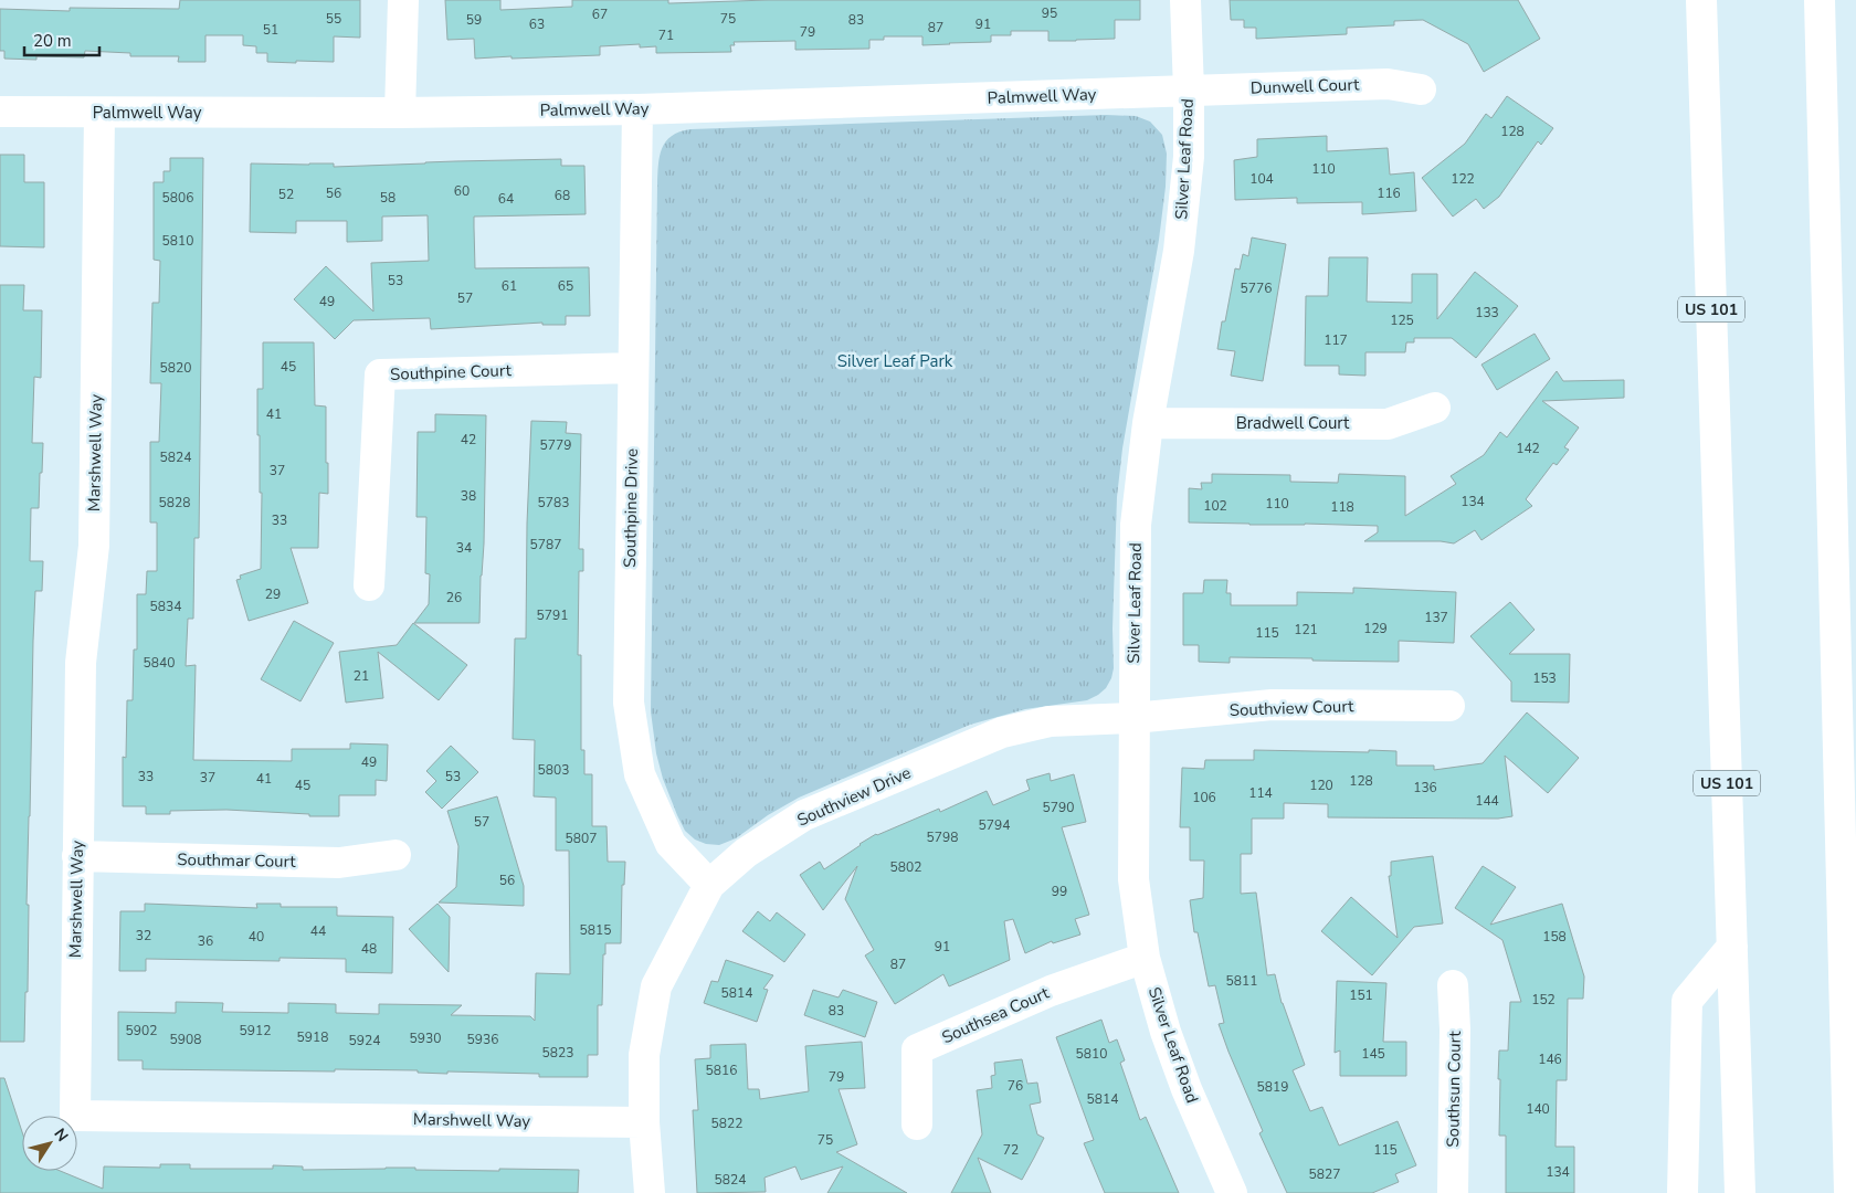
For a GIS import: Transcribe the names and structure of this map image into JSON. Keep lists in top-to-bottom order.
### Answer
{
  "streets": {
    "main road": [
      "Dunwell Court",
      "Palmwell Way",
      "Silver Leaf Road",
      "US 101",
      "Southpine Court",
      "Bradwell Court",
      "Marshwell Way",
      "Southpine Drive",
      "Southview Court",
      "Southview Drive",
      "Southmar Court",
      "Southsea Court",
      "Southsun Court"
    ]
  },
  "crossings": [
    ["Dunwell Court", "Palmwell Way"],
    ["Dunwell Court", "Silver Leaf Road"],
    ["Palmwell Way", "Silver Leaf Road"],
    ["Palmwell Way", "Marshwell Way"],
    ["Palmwell Way", "Southpine Drive"],
    ["Silver Leaf Road", "Bradwell Court"],
    ["Silver Leaf Road", "Southview Court"],
    ["Silver Leaf Road", "Southview Drive"],
    ["Silver Leaf Road", "Southsea Court"],
    ["Southpine Court", "Southpine Drive"],
    ["Marshwell Way", "Southview Drive"],
    ["Marshwell Way", "Southmar Court"],
    ["Southpine Drive", "Southview Drive"],
    ["Southview Court", "Southview Drive"]
  ],
  "parks": ["Silver Leaf Park"],
  "house_numbers": [
    "95",
    "67",
    "55",
    "75",
    "59",
    "83",
    "63",
    "91",
    "87",
    "51",
    "79",
    "71",
    "128",
    "110",
    "104",
    "122",
    "60",
    "56",
    "116",
    "52",
    "68",
    "5806",
    "58",
    "64",
    "5810",
    "53",
    "61",
    "65",
    "5776",
    "57",
    "49",
    "133",
    "125",
    "117",
    "45",
    "5820",
    "41",
    "42",
    "5779",
    "142",
    "5824",
    "37",
    "38",
    "134",
    "5828",
    "5783",
    "110",
    "102",
    "118",
    "33",
    "5787",
    "34",
    "29",
    "26",
    "5834",
    "5791",
    "137",
    "129",
    "121",
    "115",
    "5840",
    "21",
    "153",
    "49",
    "5803",
    "33",
    "53",
    "37",
    "41",
    "128",
    "45",
    "120",
    "136",
    "114",
    "106",
    "144",
    "5790",
    "57",
    "5794",
    "5798",
    "5807",
    "5802",
    "56",
    "99",
    "5815",
    "44",
    "32",
    "40",
    "158",
    "36",
    "91",
    "48",
    "87",
    "5811",
    "5814",
    "151",
    "152",
    "83",
    "5902",
    "5912",
    "5918",
    "5930",
    "5908",
    "5936",
    "5924",
    "5823",
    "5810",
    "145",
    "146",
    "5816",
    "79",
    "76",
    "5819",
    "5814",
    "140",
    "5822",
    "75",
    "72",
    "115",
    "134",
    "5827",
    "5824"
  ],
  "scale_bar": "20 m",
  "north": "top right"
}
